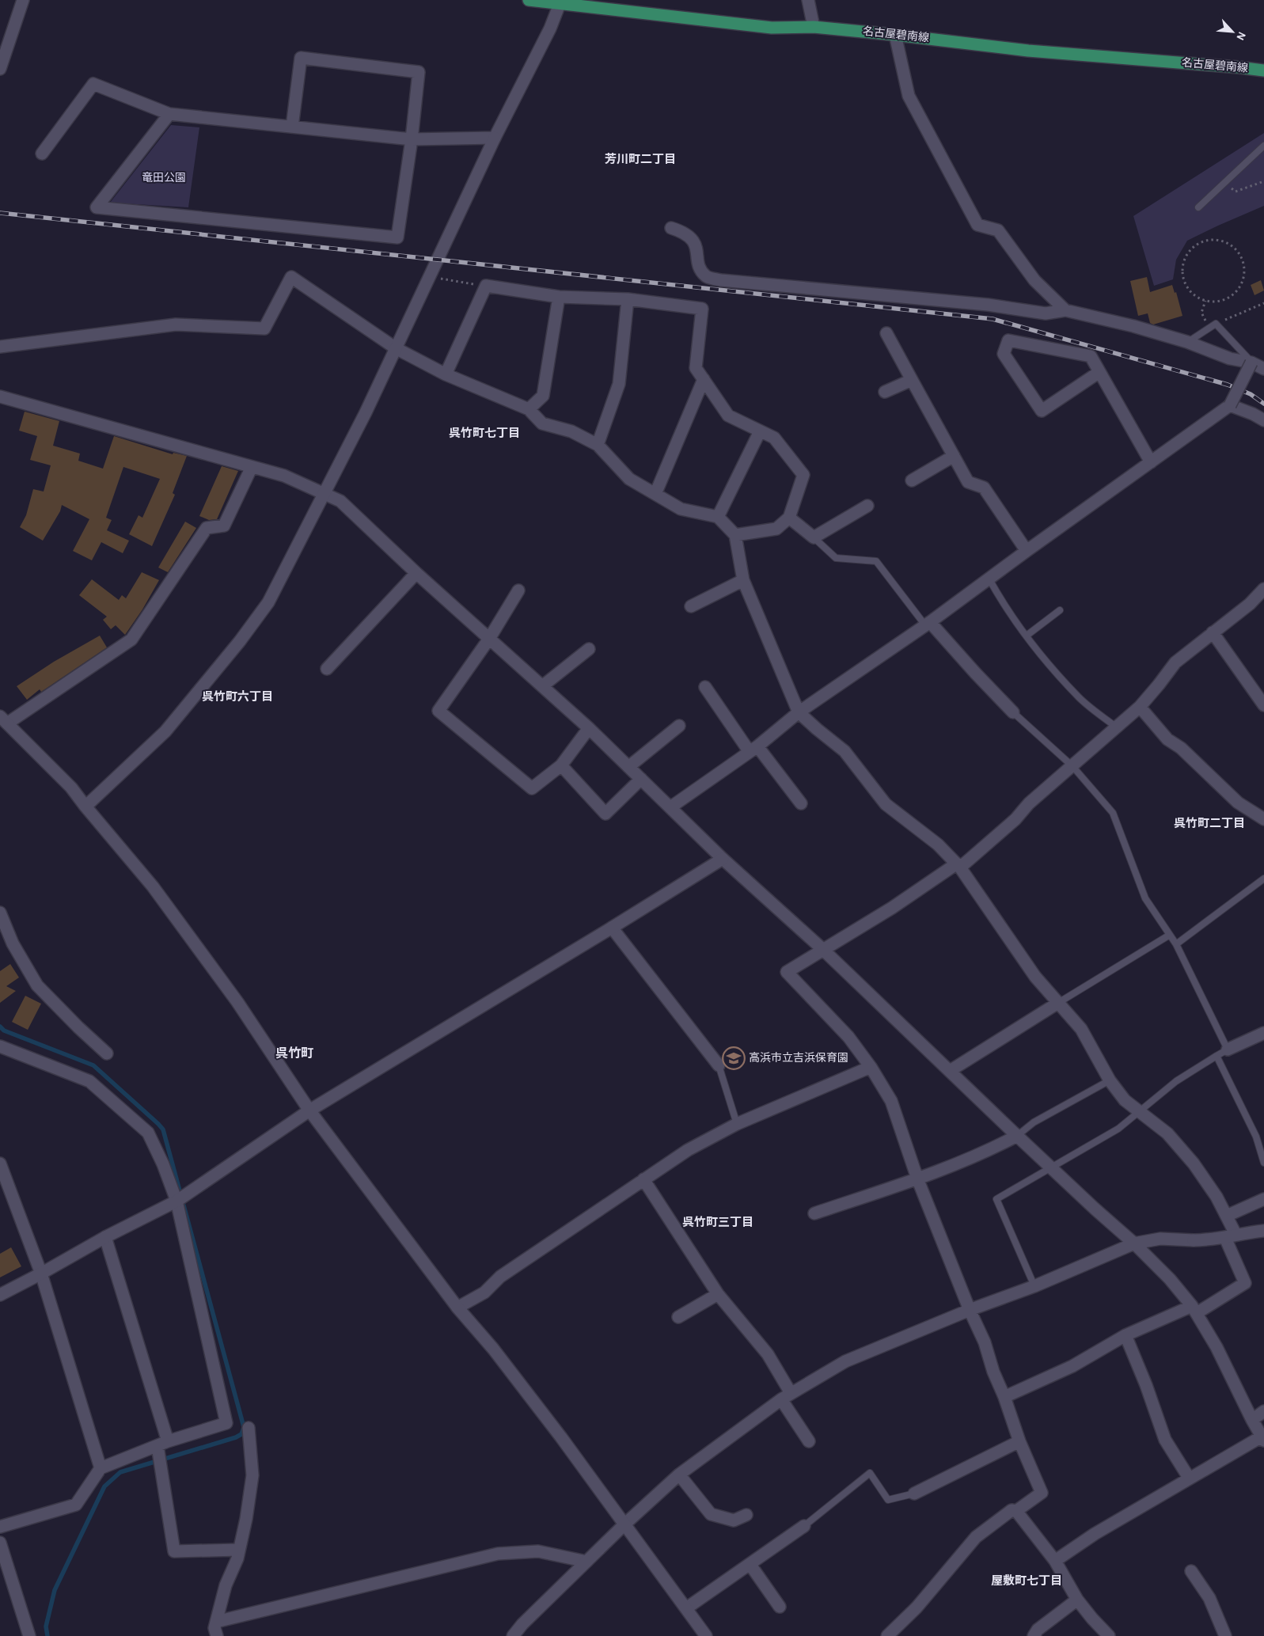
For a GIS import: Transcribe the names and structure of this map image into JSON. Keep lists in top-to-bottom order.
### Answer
{
  "streets": {
    "main road": ["名古屋碧南線"]
  },
  "districts": [
    "芳川町二丁目",
    "呉竹町七丁目",
    "呉竹町六丁目",
    "呉竹町二丁目",
    "呉竹町",
    "呉竹町三丁目",
    "屋敷町七丁目"
  ],
  "parks": ["竜田公園"],
  "places": {
    "school or university": ["高浜市立吉浜保育園"]
  },
  "north": "bottom right"
}
